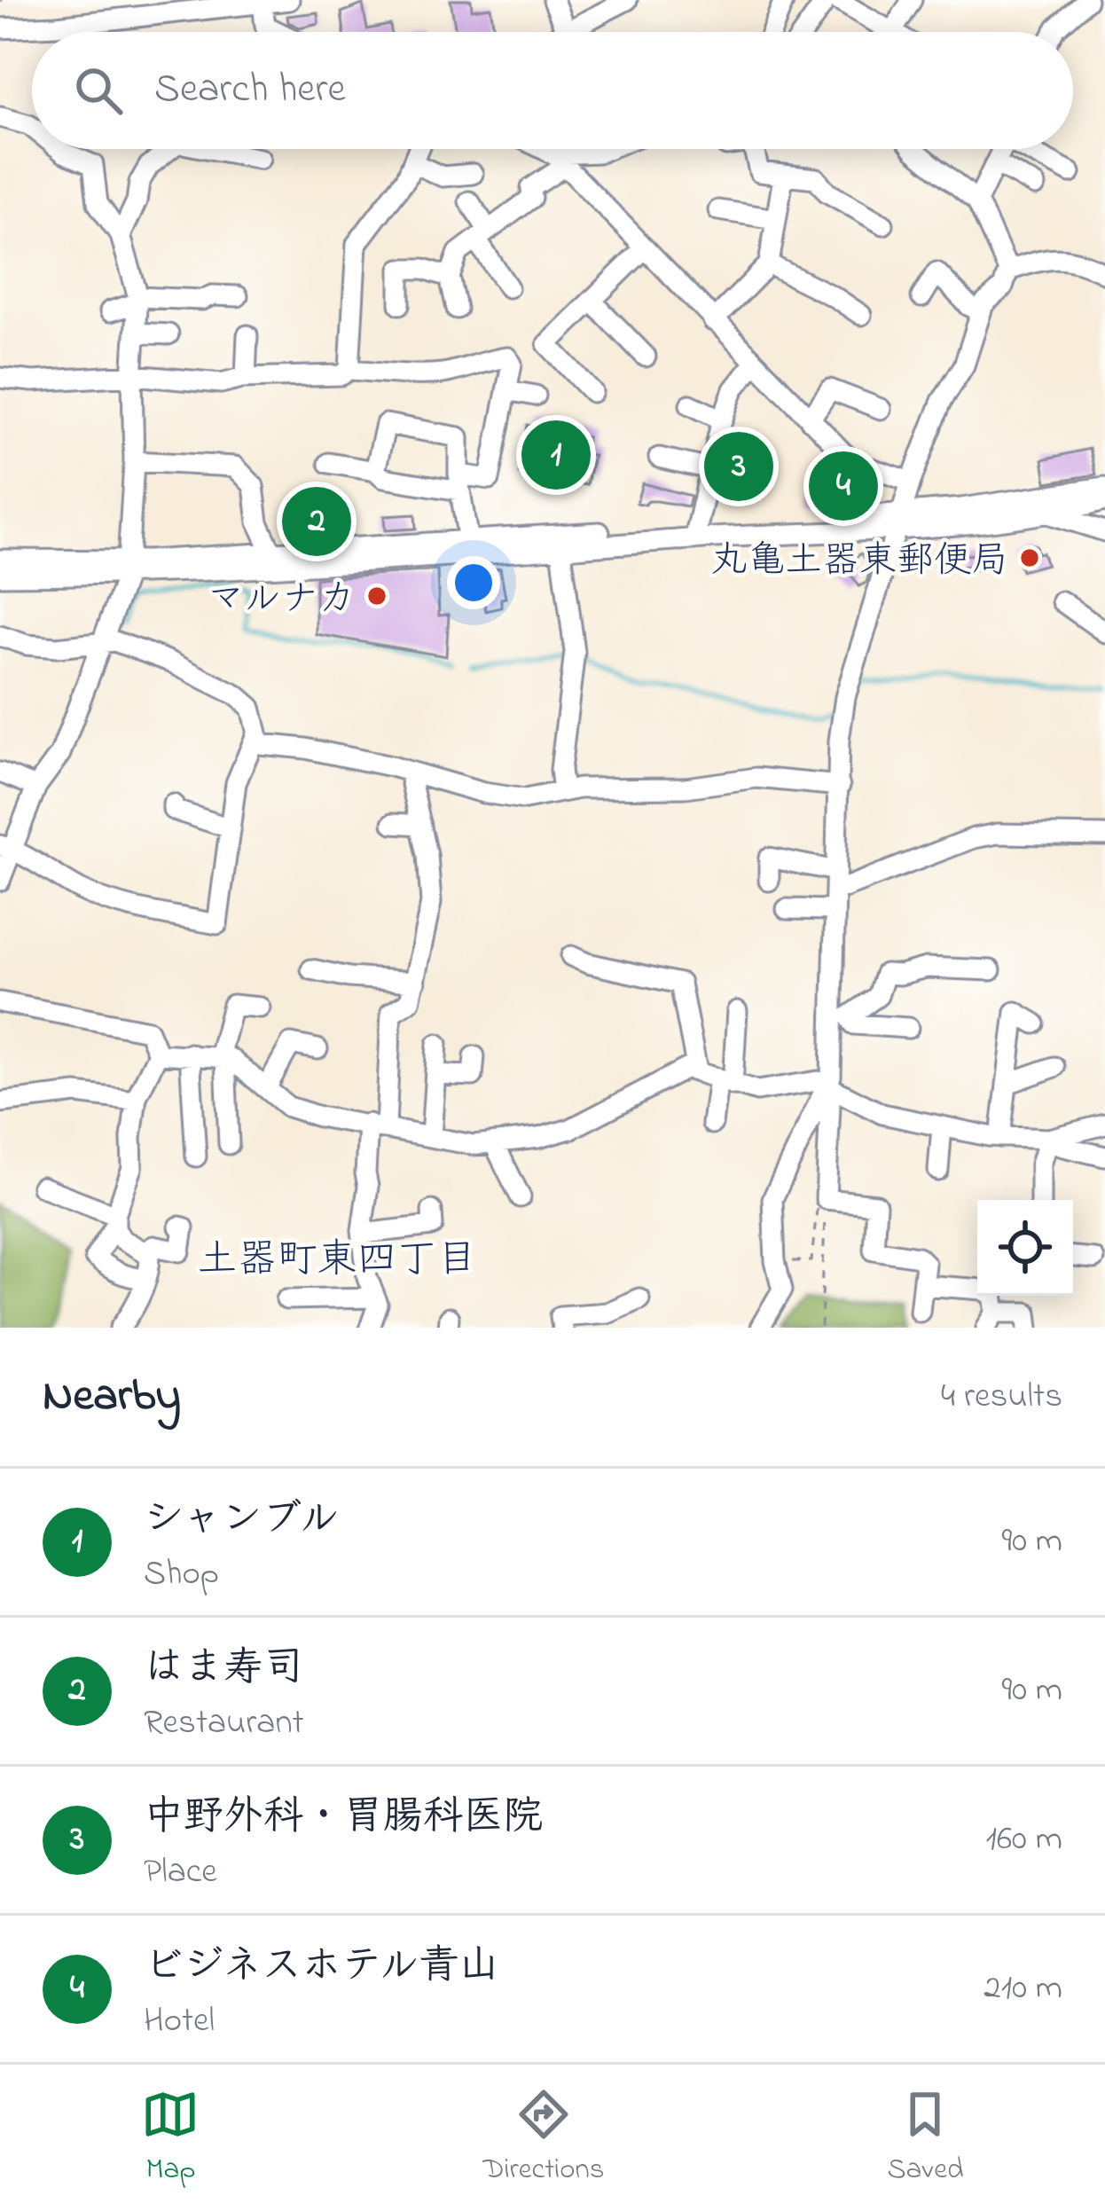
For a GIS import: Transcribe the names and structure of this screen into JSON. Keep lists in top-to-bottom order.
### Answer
{
  "districts": ["土器町東四丁目"],
  "places": ["丸亀土器東郵便局", "マルナカ"],
  "page": {
    "search": "Search here",
    "pins": [
      "1",
      "3",
      "4",
      "2"
    ],
    "heading": ["Nearby", "4 results"],
    "list": [
      {
        "mark": "1",
        "name": "シャンブル",
        "note": "Shop",
        "value": "90 m"
      },
      {
        "mark": "2",
        "name": "はま寿司",
        "note": "Restaurant",
        "value": "90 m"
      },
      {
        "mark": "3",
        "name": "中野外科・胃腸科医院",
        "note": "Place",
        "value": "160 m"
      },
      {
        "mark": "4",
        "name": "ビジネスホテル青山",
        "note": "Hotel",
        "value": "210 m"
      }
    ],
    "nav": ["Map", "Directions", "Saved"]
  }
}
